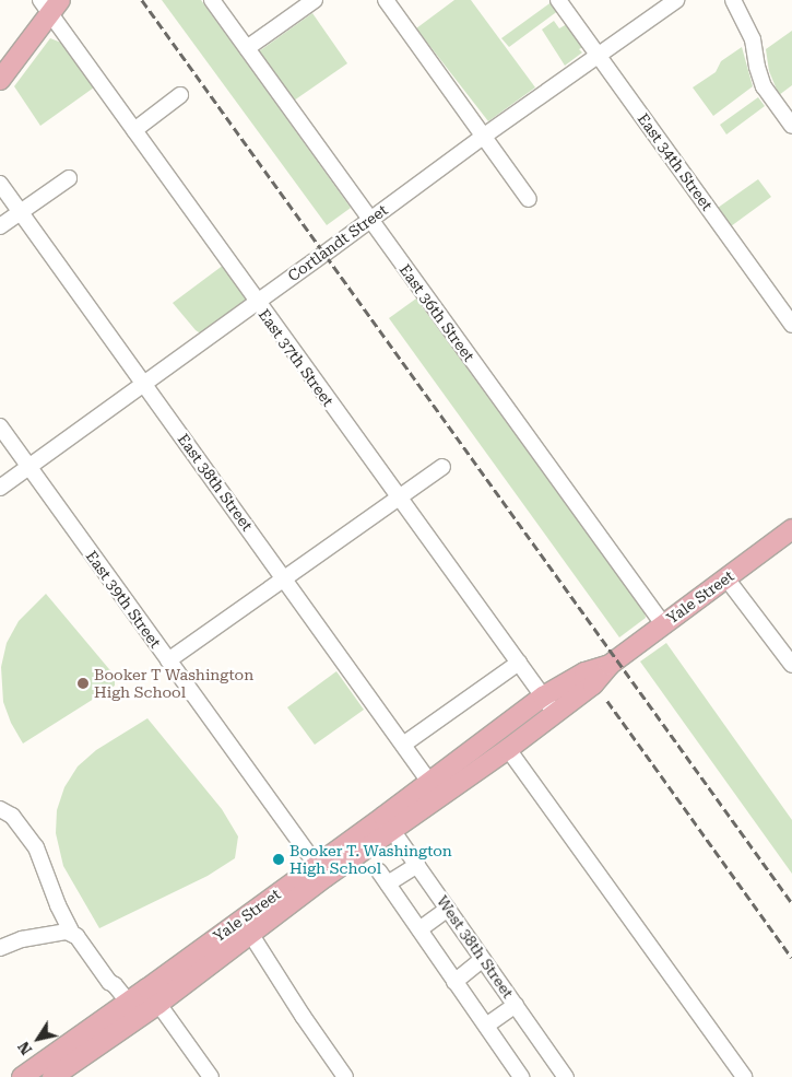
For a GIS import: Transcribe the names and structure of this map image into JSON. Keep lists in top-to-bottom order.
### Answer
{
  "streets": {
    "main road": ["Yale Street"],
    "street": [
      "East 34th Street",
      "Cortlandt Street",
      "East 36th Street",
      "East 37th Street",
      "East 38th Street",
      "East 39th Street",
      "West 38th Street"
    ]
  },
  "crossings": [
    ["East 34th Street", "Cortlandt Street"],
    ["Cortlandt Street", "East 36th Street"],
    ["Cortlandt Street", "East 37th Street"],
    ["Cortlandt Street", "East 38th Street"],
    ["Cortlandt Street", "East 39th Street"],
    ["East 36th Street", "Yale Street"],
    ["East 37th Street", "Yale Street"],
    ["East 38th Street", "Yale Street"],
    ["Yale Street", "East 39th Street"],
    ["Yale Street", "West 38th Street"]
  ],
  "places": ["Booker T Washington High School", "Booker T. Washington High School"],
  "north": "bottom left"
}
